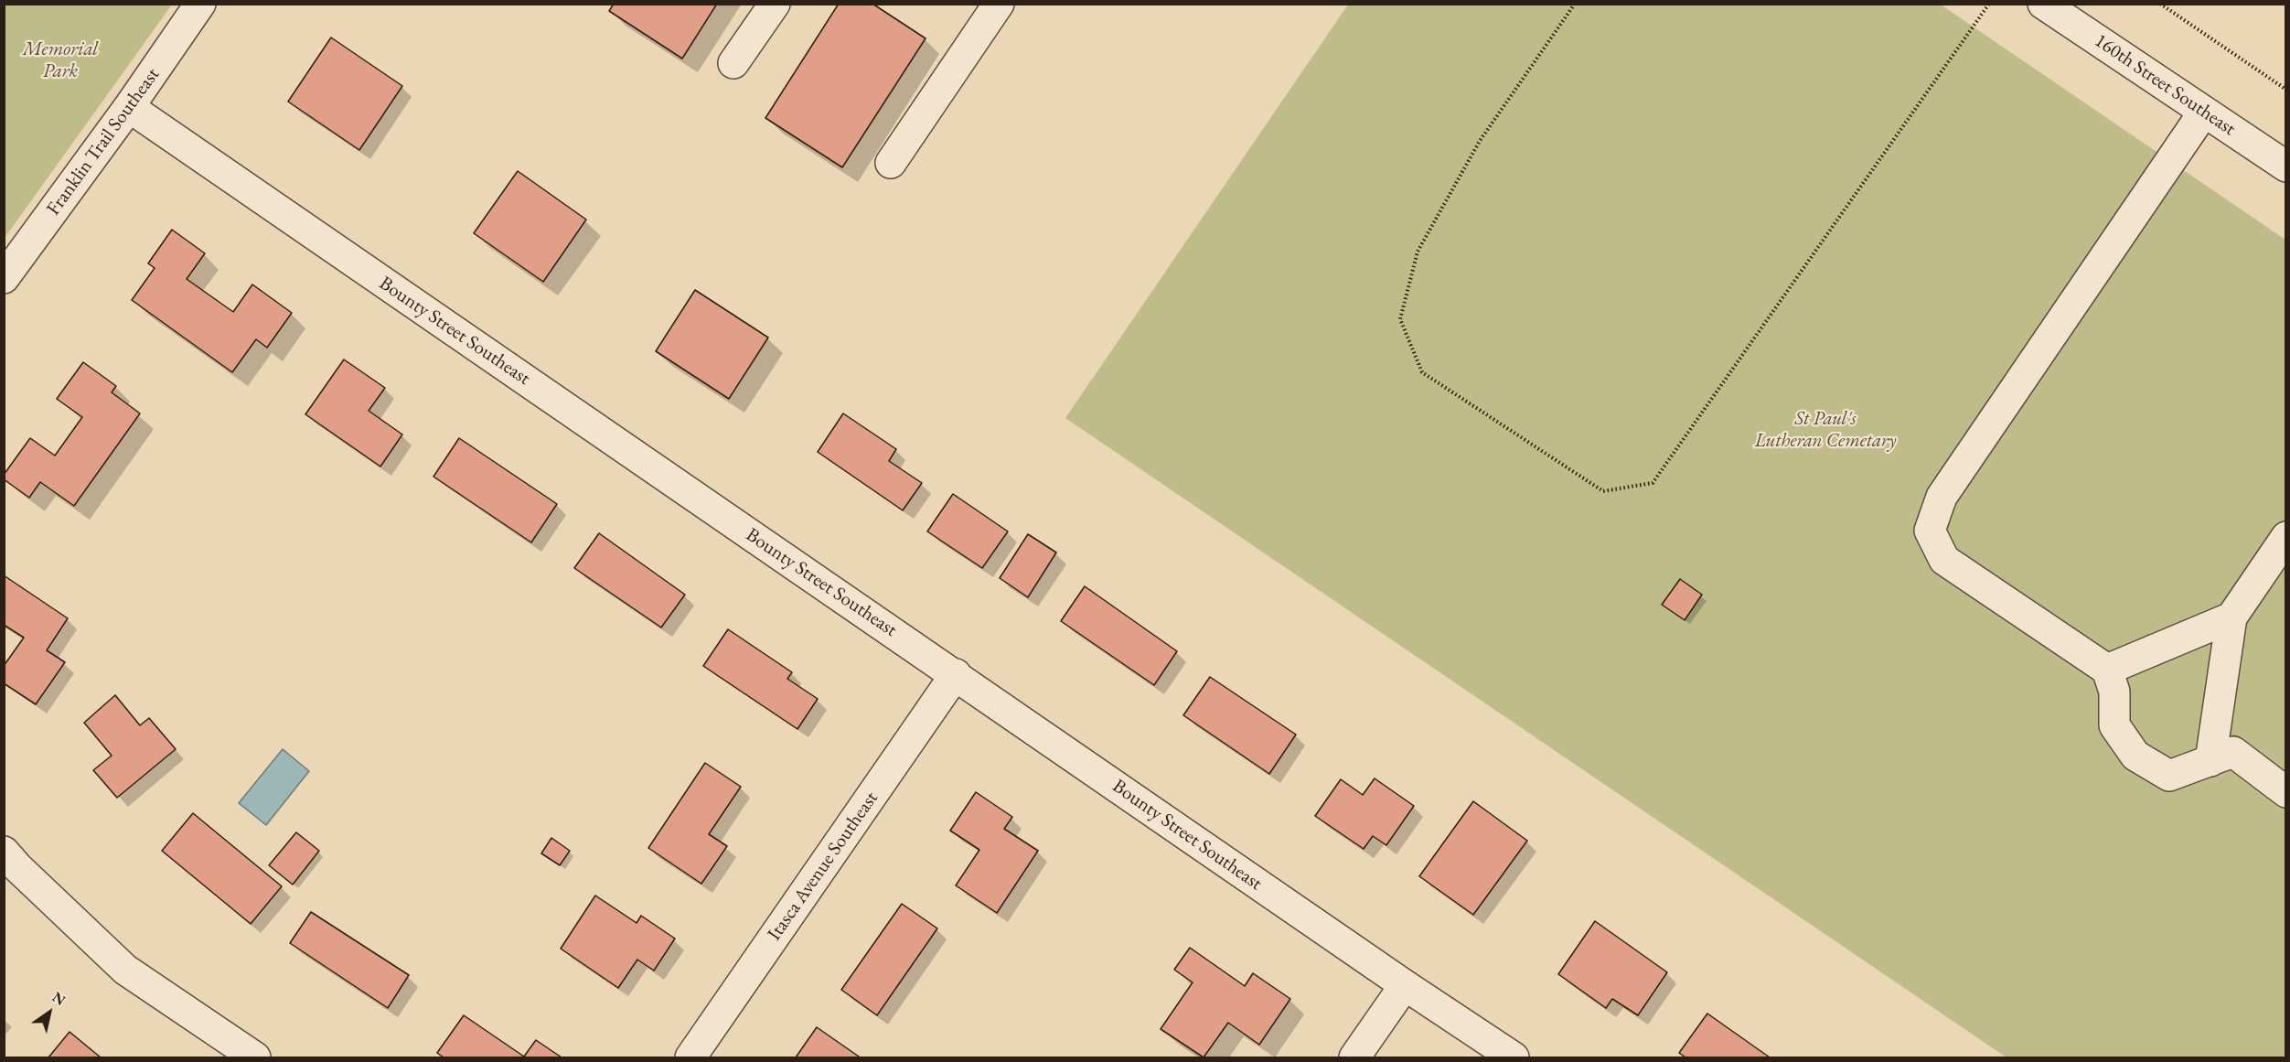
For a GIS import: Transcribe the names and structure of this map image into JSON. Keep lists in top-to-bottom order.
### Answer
{
  "streets": {
    "street": [
      "160th Street Southeast",
      "Franklin Trail Southeast",
      "Bounty Street Southeast",
      "Itasca Avenue Southeast"
    ]
  },
  "crossings": [
    ["Franklin Trail Southeast", "Bounty Street Southeast"],
    ["Bounty Street Southeast", "Itasca Avenue Southeast"]
  ],
  "parks": ["Memorial Park", "St Paul's Lutheran Cemetary"],
  "north": "top right"
}
